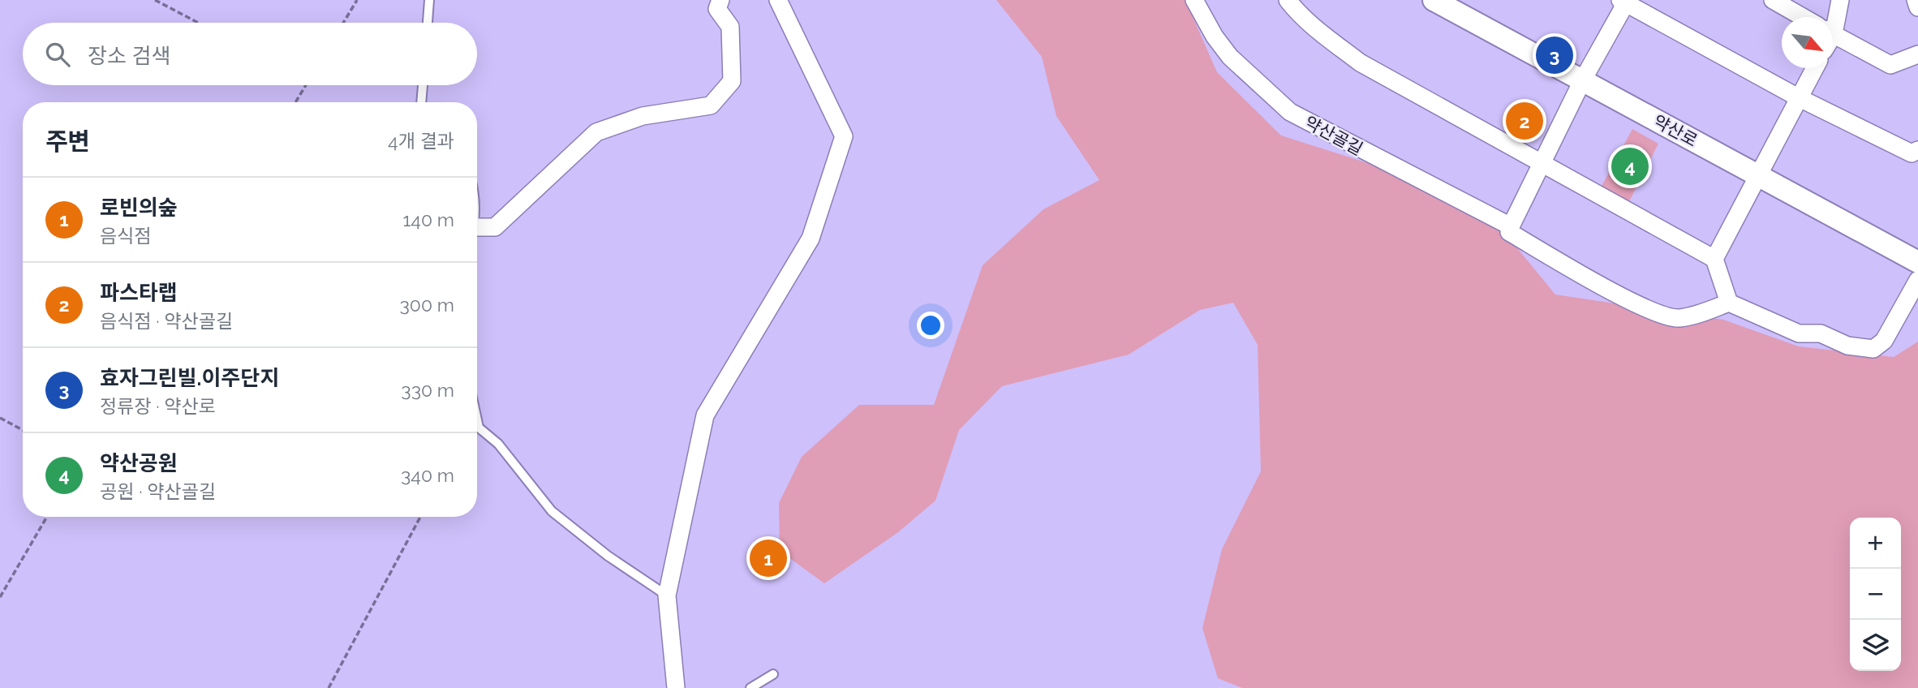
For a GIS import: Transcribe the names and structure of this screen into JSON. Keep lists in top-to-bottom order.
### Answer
{
  "streets": {
    "street": ["약산로", "약산골길"]
  },
  "north": "bottom right",
  "page": {
    "search": "장소 검색",
    "pins": [
      "3",
      "2",
      "4",
      "1"
    ],
    "heading": ["주변", "4개 결과"],
    "list": [
      {
        "mark": "1",
        "name": "로빈의숲",
        "note": "음식점",
        "value": "140 m"
      },
      {
        "mark": "2",
        "name": "파스타랩",
        "note": "음식점 · 약산골길",
        "value": "300 m"
      },
      {
        "mark": "3",
        "name": "효자그린빌.이주단지",
        "note": "정류장 · 약산로",
        "value": "330 m"
      },
      {
        "mark": "4",
        "name": "약산공원",
        "note": "공원 · 약산골길",
        "value": "340 m"
      }
    ],
    "map_buttons": ["+", "−"]
  }
}
